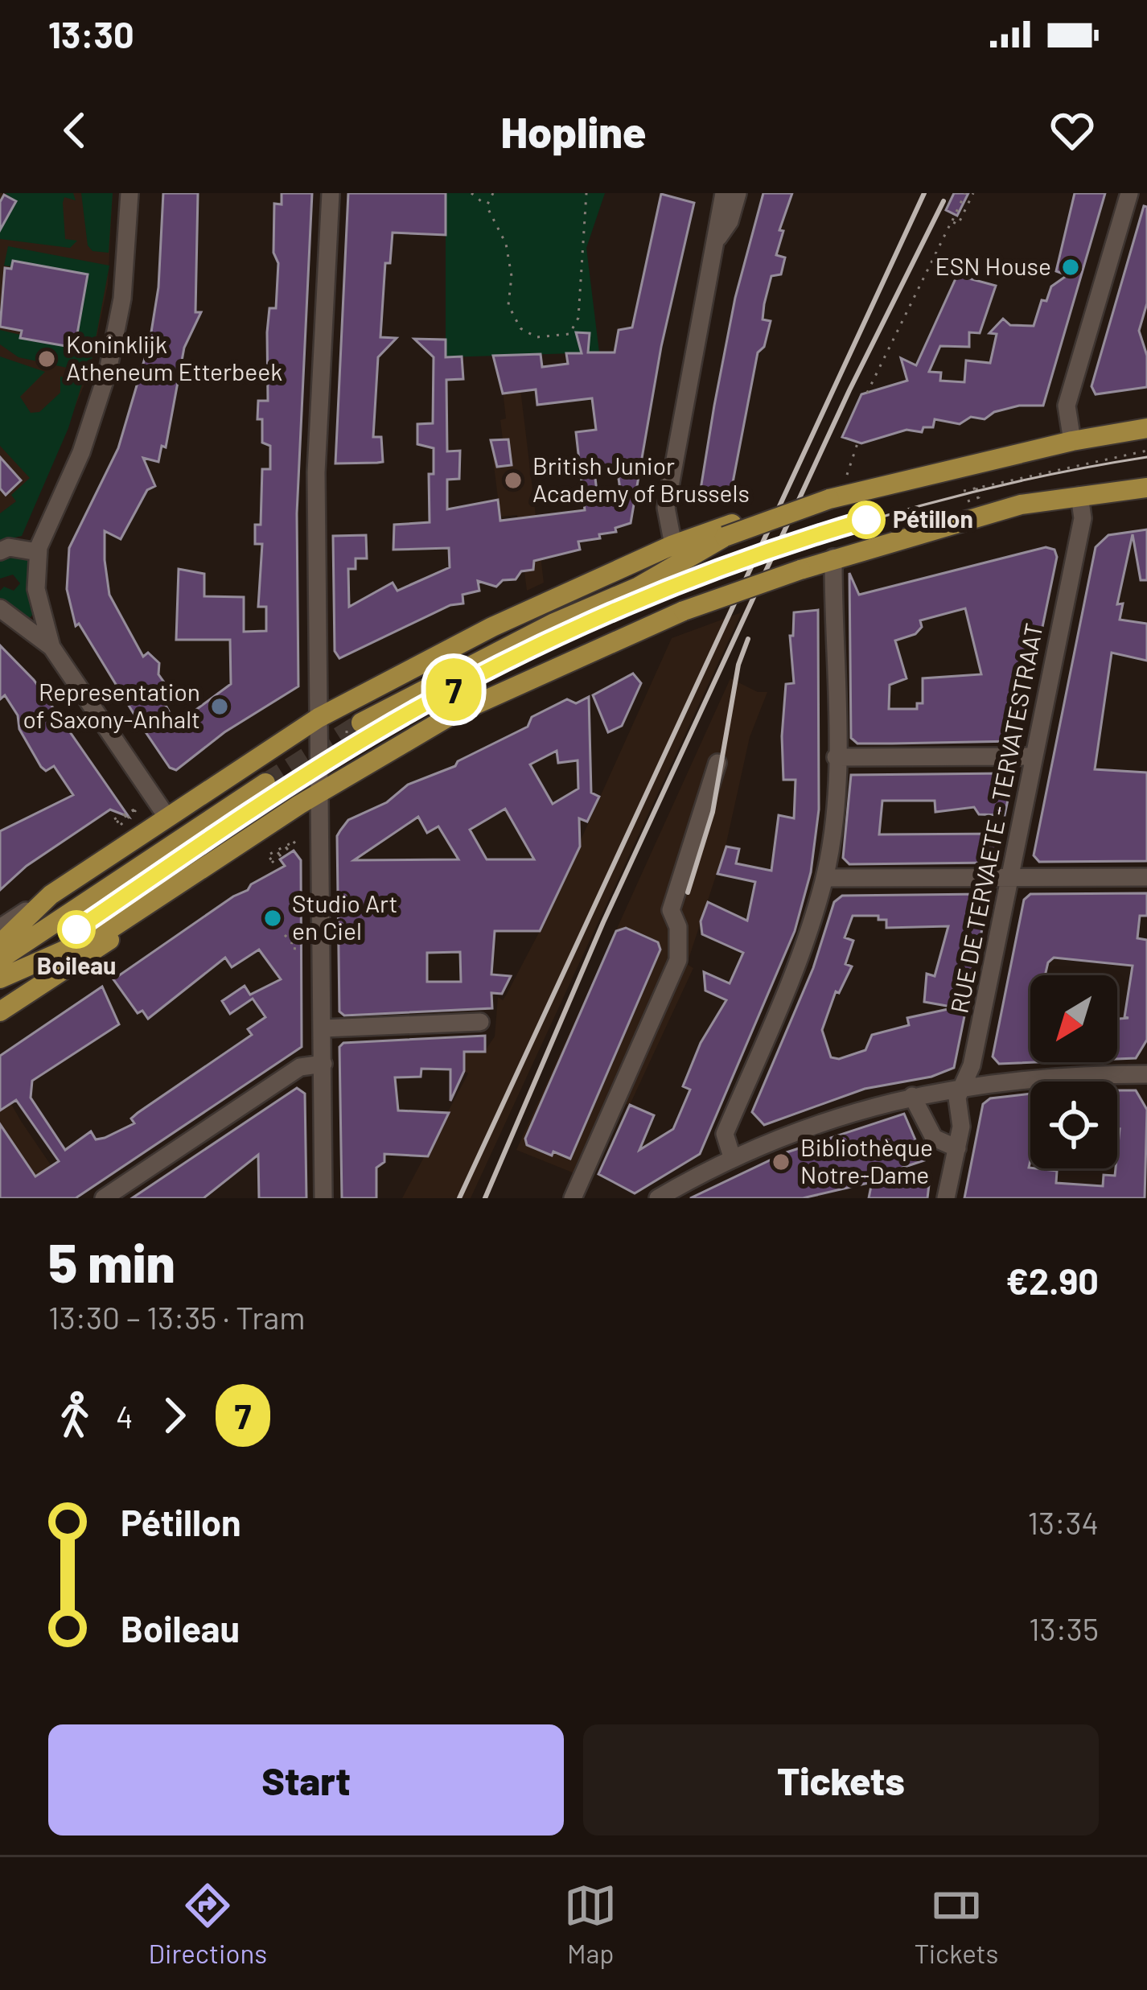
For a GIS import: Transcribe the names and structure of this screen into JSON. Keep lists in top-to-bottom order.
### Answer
{
  "streets": {
    "street": ["RUE DE TERVAETE - TERVATESTRAAT"]
  },
  "places": [
    "ESN House",
    "Koninklijk Atheneum Etterbeek",
    "British Junior Academy of Brussels",
    "Pétillon",
    "Representation of Saxony-Anhalt",
    "Studio Art en Ciel",
    "Boileau",
    "Bibliothèque Notre-Dame"
  ],
  "lines": ["tram line 7"],
  "north": "bottom left",
  "page": {
    "status": "13:30",
    "header": "Hopline",
    "on_map": "7",
    "heading": ["5 min", "13:30 – 13:35 · Tram", "€2.90"],
    "legs": ["4", "7"],
    "list": [
      {
        "name": "Pétillon",
        "value": "13:34"
      },
      {
        "name": "Boileau",
        "value": "13:35"
      }
    ],
    "buttons": ["Start", "Tickets"],
    "tabs": ["Directions", "Map", "Tickets"]
  }
}
